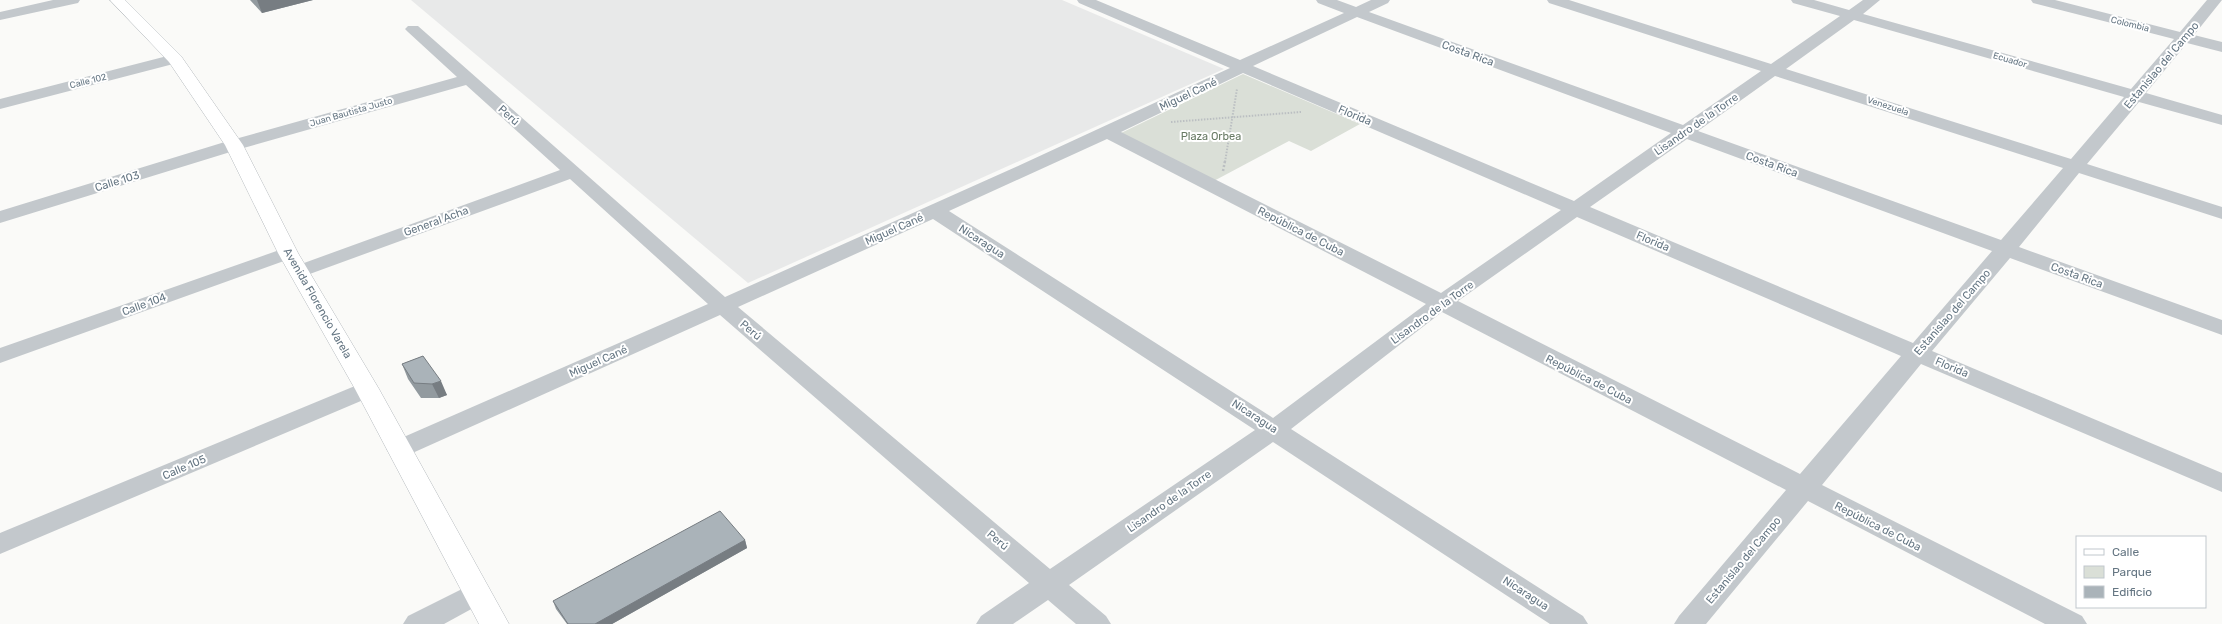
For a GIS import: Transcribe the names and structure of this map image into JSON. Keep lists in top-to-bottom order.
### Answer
{
  "streets": {
    "main road": ["Avenida Florencio Varela"],
    "street": [
      "Colombia",
      "Costa Rica",
      "Ecuador",
      "Estanislao del Campo",
      "Calle 102",
      "Miguel Cané",
      "Venezuela",
      "Juan Bautista Justo",
      "Perú",
      "Florida",
      "Lisandro de la Torre",
      "Calle 103",
      "General Acha",
      "República de Cuba",
      "Nicaragua",
      "Calle 104",
      "Calle 105"
    ]
  },
  "crossings": [
    ["Colombia", "Estanislao del Campo"],
    ["Costa Rica", "Estanislao del Campo"],
    ["Costa Rica", "Miguel Cané"],
    ["Costa Rica", "Lisandro de la Torre"],
    ["Ecuador", "Estanislao del Campo"],
    ["Ecuador", "Lisandro de la Torre"],
    ["Estanislao del Campo", "Venezuela"],
    ["Estanislao del Campo", "Florida"],
    ["Estanislao del Campo", "República de Cuba"],
    ["Calle 102", "Avenida Florencio Varela"],
    ["Miguel Cané", "Perú"],
    ["Miguel Cané", "Florida"],
    ["Miguel Cané", "República de Cuba"],
    ["Miguel Cané", "Nicaragua"],
    ["Miguel Cané", "Avenida Florencio Varela"],
    ["Venezuela", "Lisandro de la Torre"],
    ["Juan Bautista Justo", "Perú"],
    ["Juan Bautista Justo", "Calle 103"],
    ["Juan Bautista Justo", "Avenida Florencio Varela"],
    ["Perú", "Lisandro de la Torre"],
    ["Perú", "General Acha"],
    ["Florida", "Lisandro de la Torre"],
    ["Lisandro de la Torre", "República de Cuba"],
    ["Lisandro de la Torre", "Nicaragua"],
    ["Calle 103", "Avenida Florencio Varela"],
    ["General Acha", "Avenida Florencio Varela"],
    ["Avenida Florencio Varela", "Calle 104"],
    ["Avenida Florencio Varela", "Calle 105"]
  ],
  "parks": ["Plaza Orbea"],
  "legend": ["Calle", "Parque", "Edificio"]
}
